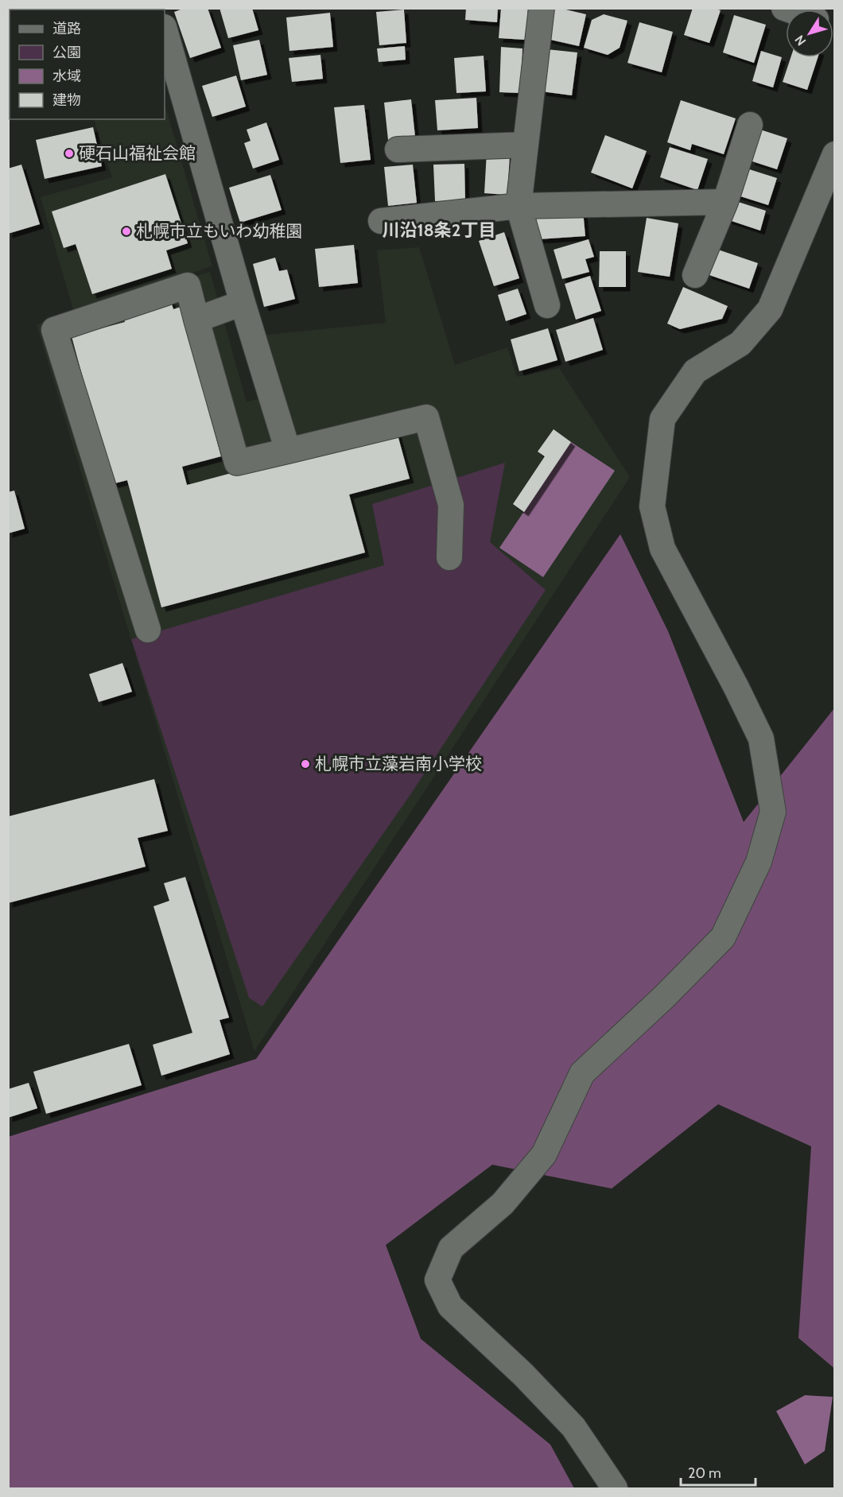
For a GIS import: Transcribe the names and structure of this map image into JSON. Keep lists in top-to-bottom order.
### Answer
{
  "districts": ["川沿18条2丁目"],
  "places": ["硬石山福祉会館", "札幌市立もいわ幼稚園", "札幌市立藻岩南小学校"],
  "legend": [
    "道路",
    "公園",
    "水域",
    "建物"
  ],
  "scale_bar": "20 m",
  "north": "bottom left"
}
